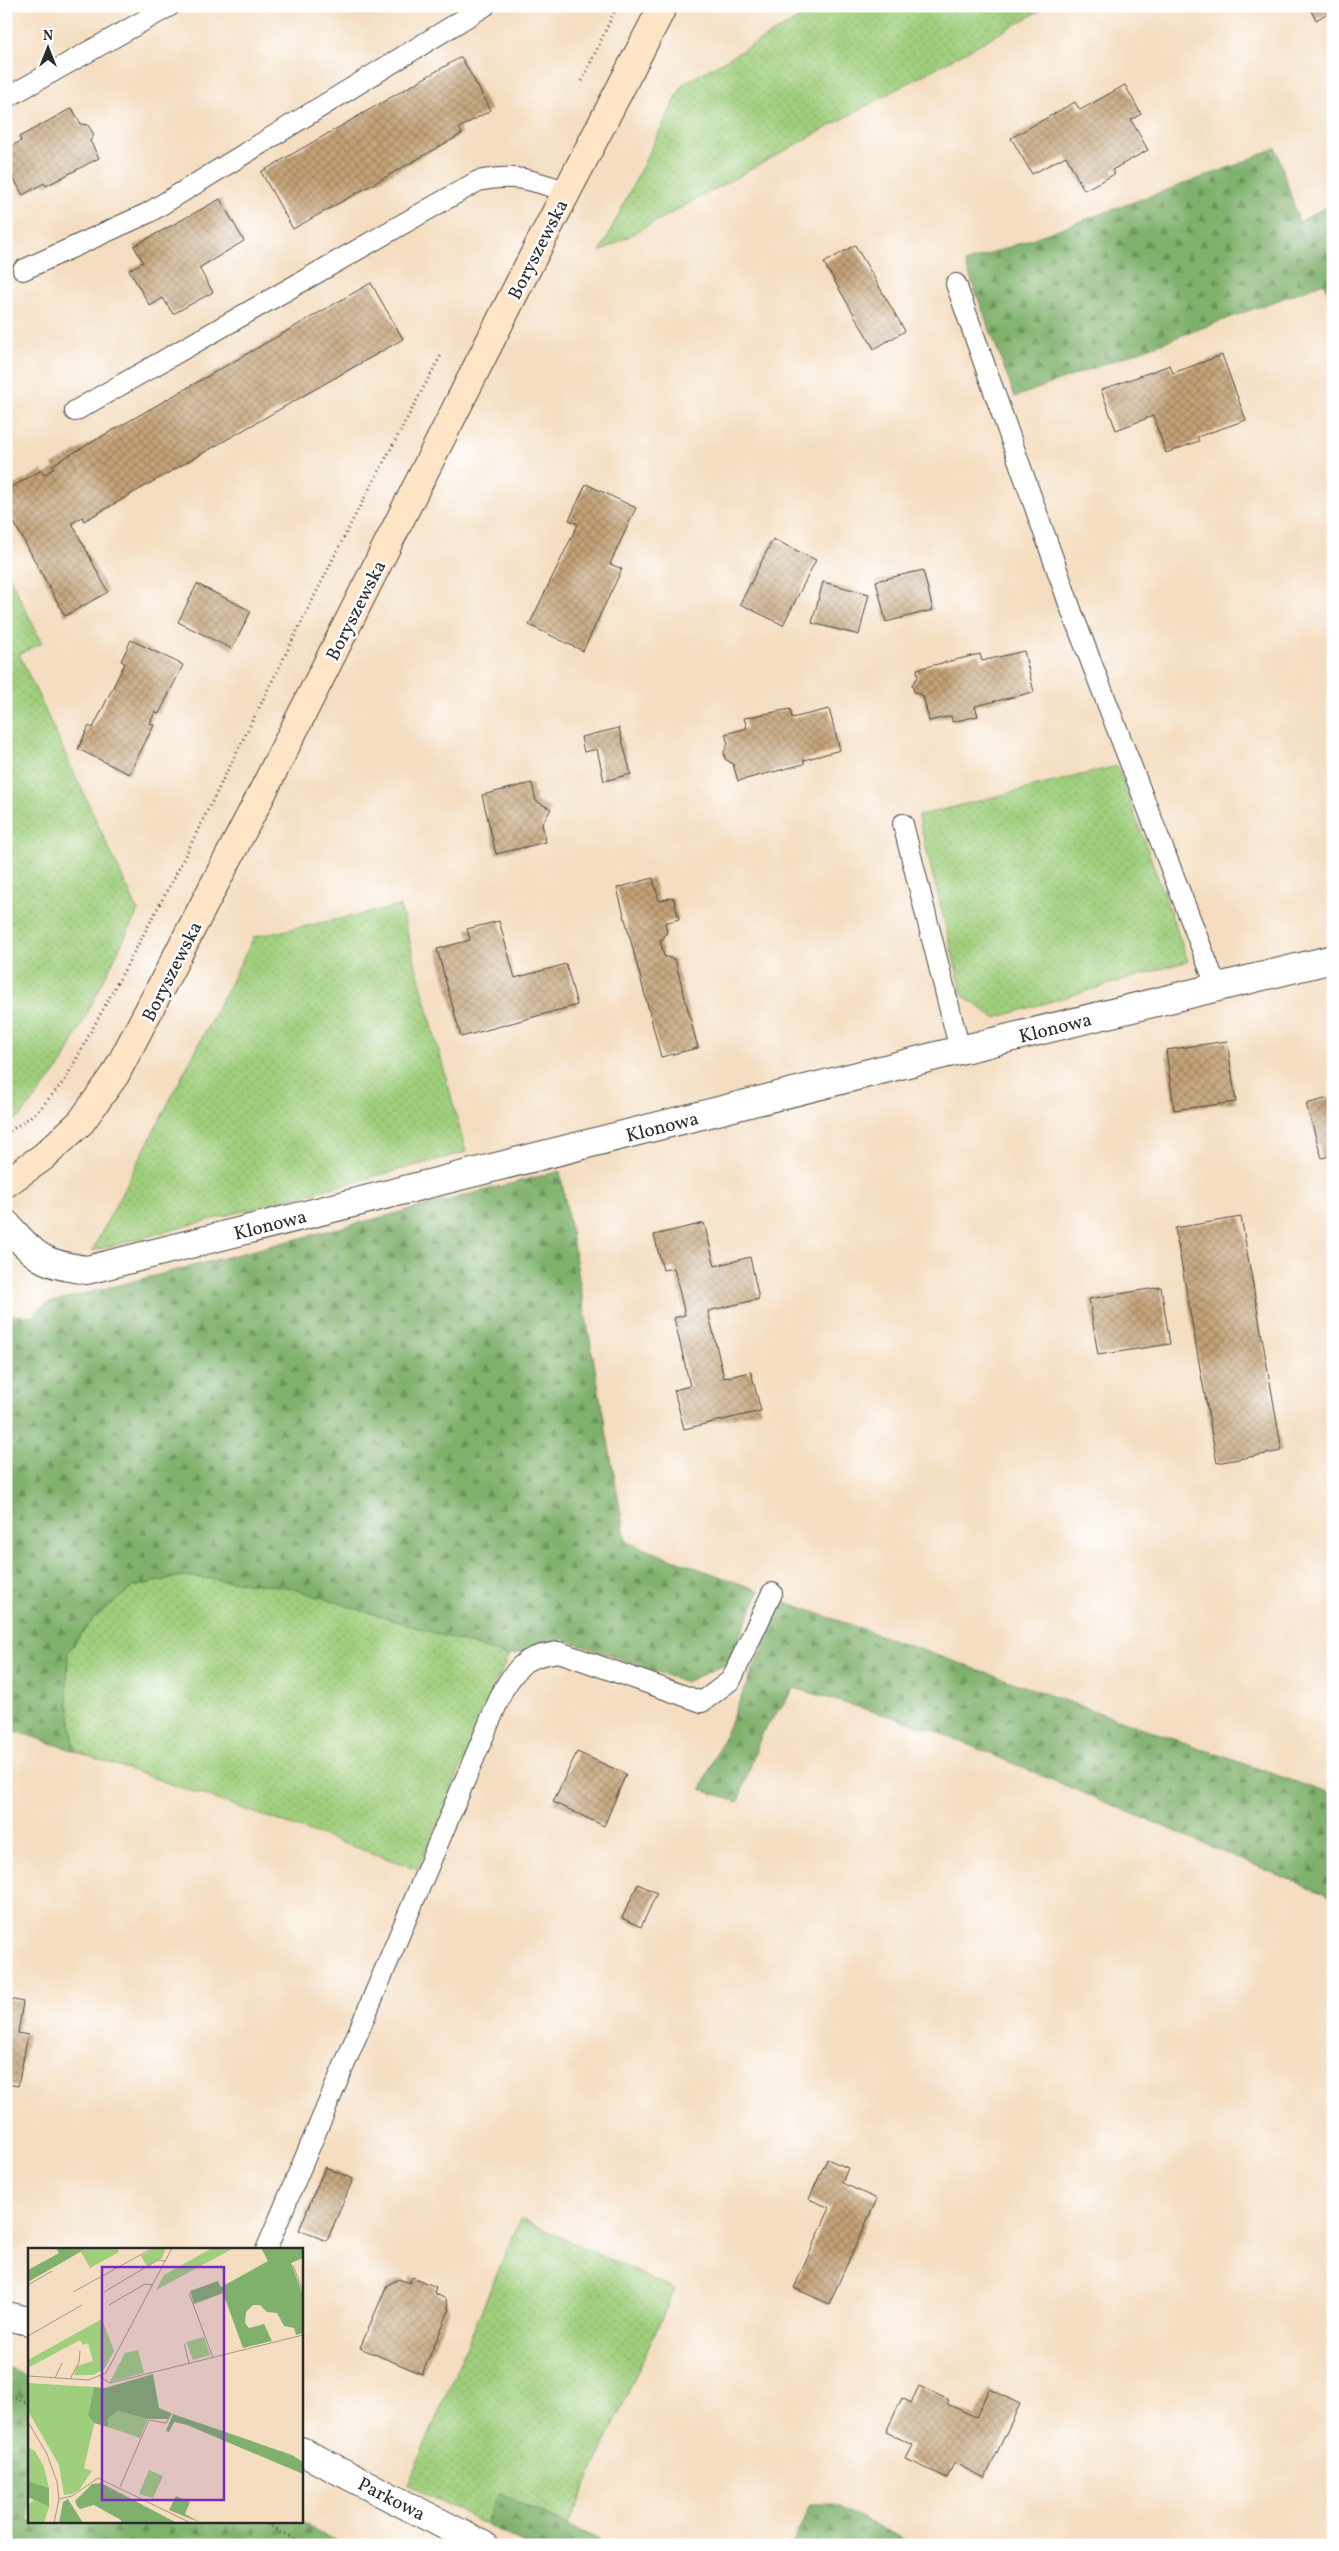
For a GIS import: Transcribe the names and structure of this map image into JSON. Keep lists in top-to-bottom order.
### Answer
{
  "streets": {
    "main road": ["Boryszewska"],
    "street": ["Klonowa", "Parkowa"]
  },
  "north": "top"
}
